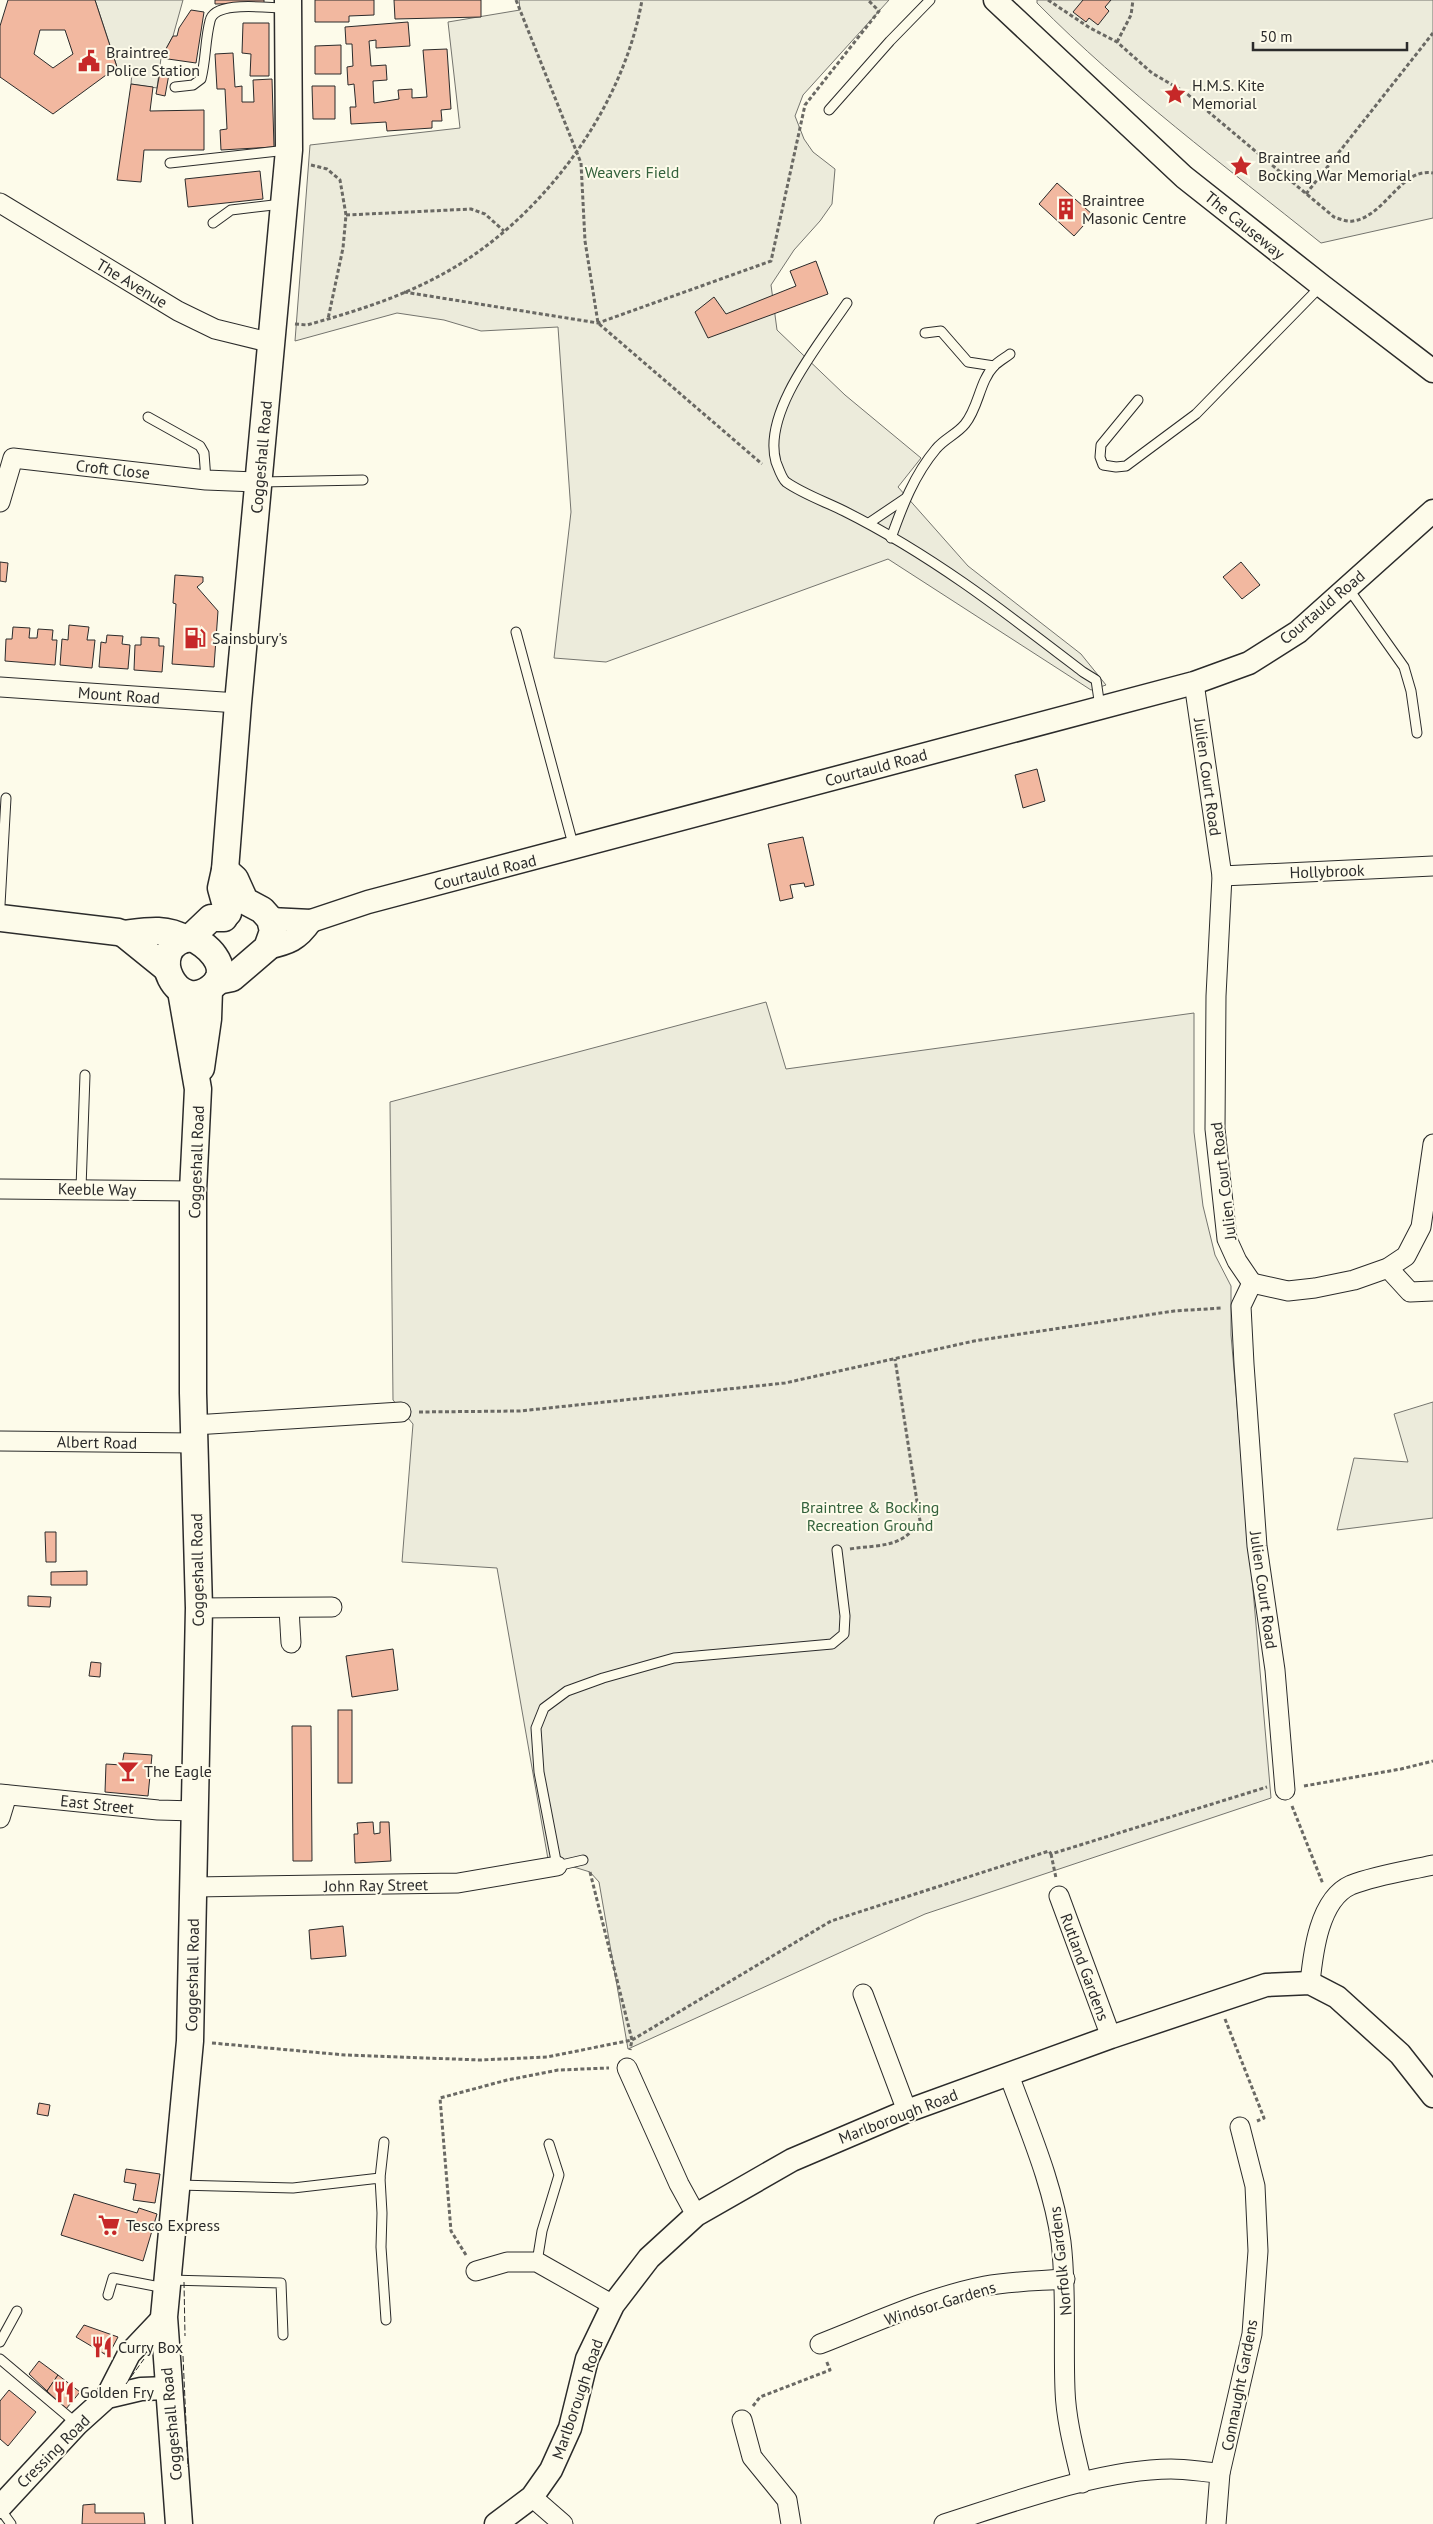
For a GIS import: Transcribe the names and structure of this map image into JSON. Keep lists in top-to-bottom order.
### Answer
{
  "streets": {
    "main road": ["Coggeshall Road"],
    "street": [
      "The Causeway",
      "The Avenue",
      "Croft Close",
      "Courtauld Road",
      "Mount Road",
      "Julien Court Road",
      "Hollybrook",
      "Keeble Way",
      "Albert Road",
      "East Street",
      "John Ray Street",
      "Rutland Gardens",
      "Marlborough Road",
      "Norfolk Gardens",
      "Windsor Gardens",
      "Connaught Gardens",
      "Cressing Road"
    ]
  },
  "crossings": [
    ["The Avenue", "Coggeshall Road"],
    ["Coggeshall Road", "Croft Close"],
    ["Coggeshall Road", "Courtauld Road"],
    ["Coggeshall Road", "Mount Road"],
    ["Coggeshall Road", "Keeble Way"],
    ["Coggeshall Road", "Albert Road"],
    ["Coggeshall Road", "East Street"],
    ["Coggeshall Road", "John Ray Street"],
    ["Coggeshall Road", "Cressing Road"],
    ["Courtauld Road", "Julien Court Road"],
    ["Julien Court Road", "Hollybrook"],
    ["Rutland Gardens", "Marlborough Road"],
    ["Marlborough Road", "Norfolk Gardens"],
    ["Norfolk Gardens", "Windsor Gardens"]
  ],
  "parks": ["Weavers Field", "Braintree & Bocking Recreation Ground"],
  "places": {
    "public building": ["Braintree Police Station"],
    "place": ["H.M.S. Kite Memorial", "Braintree and Bocking War Memorial"],
    "building": ["Braintree Masonic Centre"],
    "fuel station": ["Sainsbury's"],
    "bar": ["The Eagle"],
    "supermarket": ["Tesco Express"],
    "restaurant": ["Curry Box", "Golden Fry"]
  },
  "scale_bar": "50 m"
}
